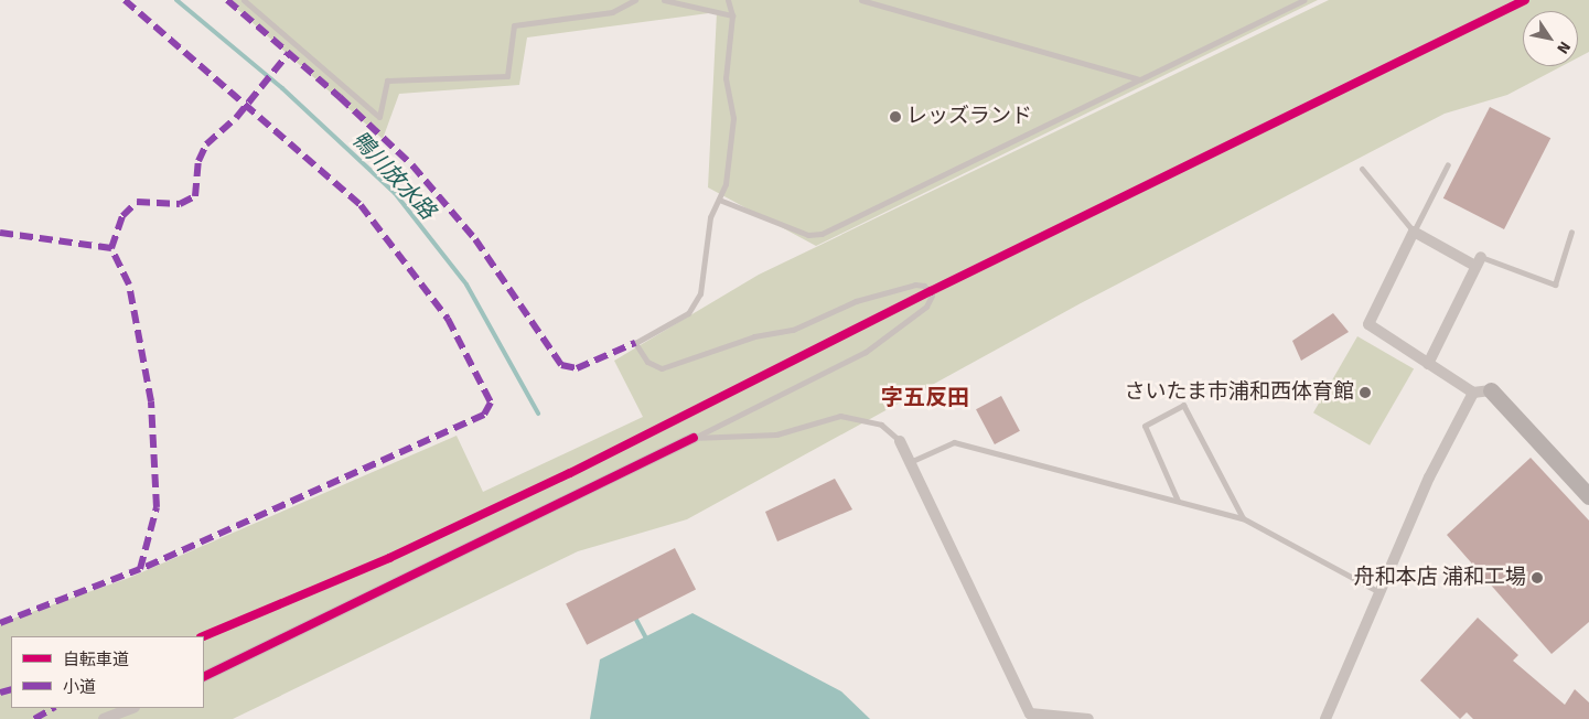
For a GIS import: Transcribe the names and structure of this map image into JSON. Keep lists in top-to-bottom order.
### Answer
{
  "districts": ["字五反田"],
  "water": ["鴨川放水路"],
  "places": ["レッズランド", "さいたま市浦和西体育館", "舟和本店 浦和工場"],
  "legend": ["自転車道", "小道"],
  "north": "bottom right"
}
